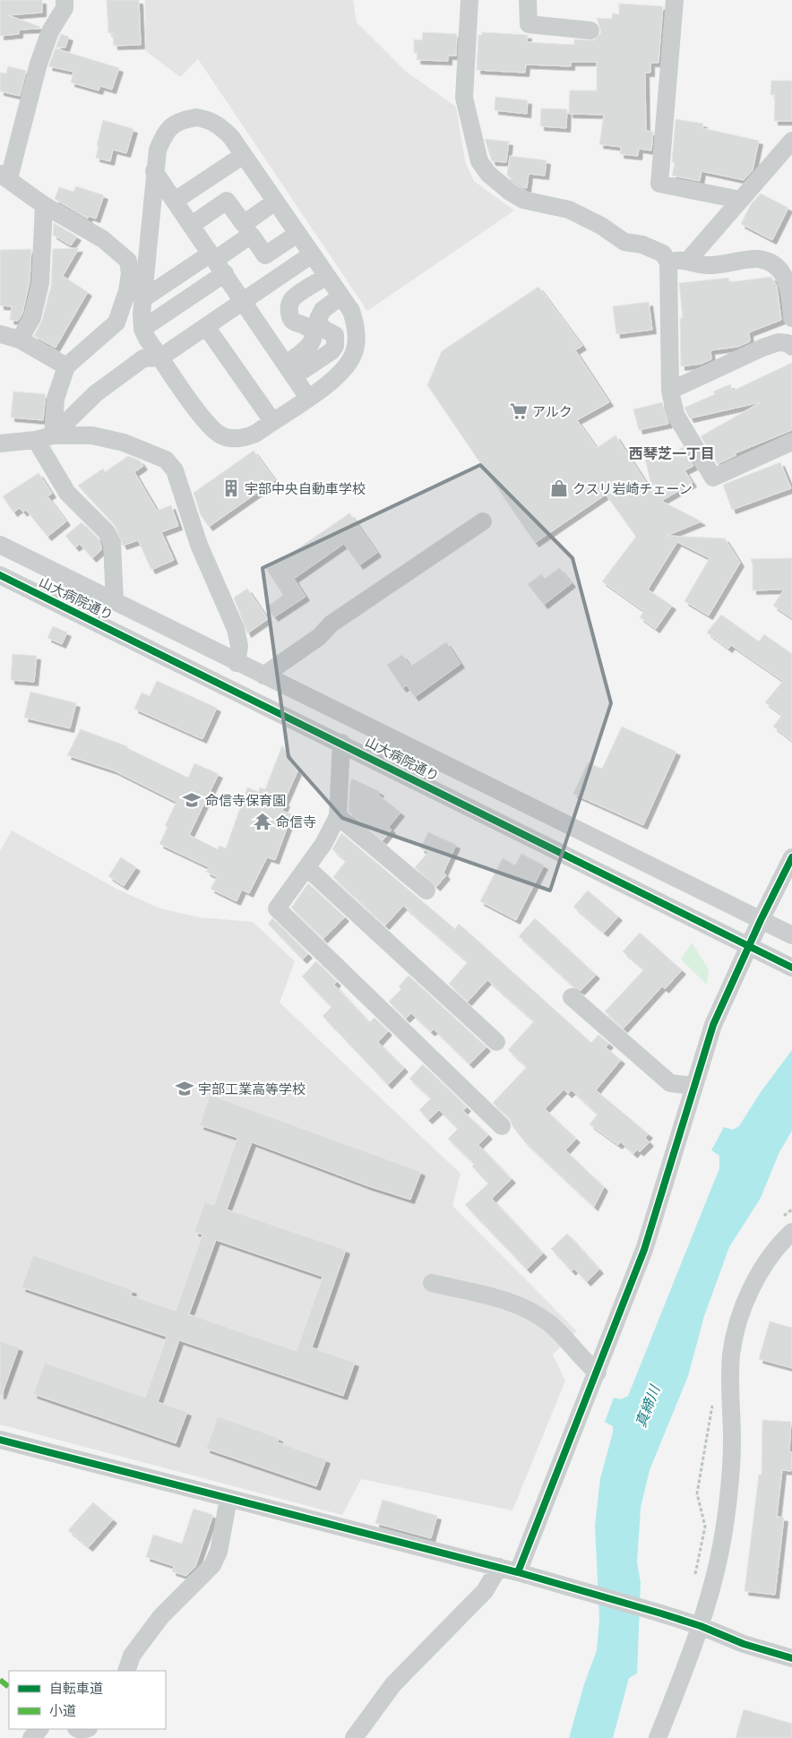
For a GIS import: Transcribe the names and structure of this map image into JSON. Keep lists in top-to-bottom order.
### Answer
{
  "streets": {
    "street": ["山大病院通り"]
  },
  "districts": ["西琴芝一丁目"],
  "water": ["真締川"],
  "places": {
    "supermarket": ["アルク"],
    "building": ["宇部中央自動車学校"],
    "shop": ["クスリ岩崎チェーン"],
    "school or university": ["命信寺保育園", "宇部工業高等学校"],
    "temple": ["命信寺"]
  },
  "legend": ["自転車道", "小道"]
}
